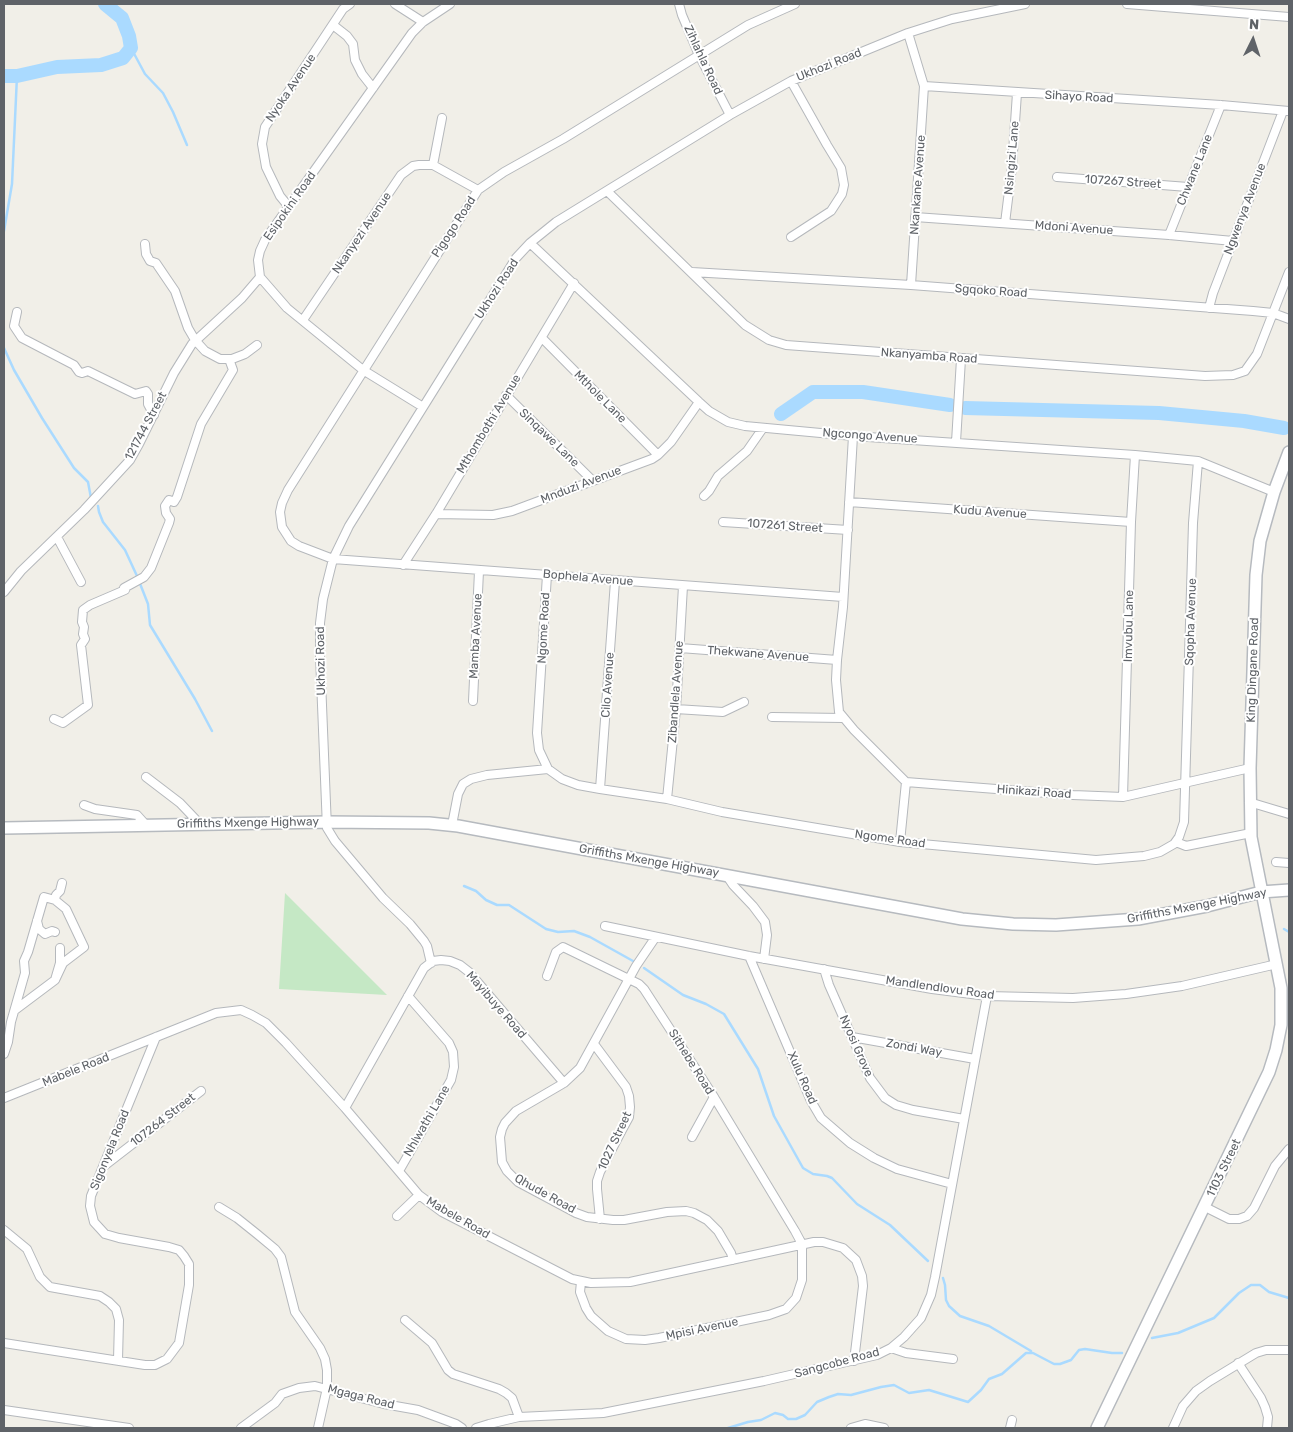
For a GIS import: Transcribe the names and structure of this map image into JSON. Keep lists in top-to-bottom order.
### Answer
{
  "streets": {
    "street": [
      "Zihlahla Road",
      "Ukhozi Road",
      "Nyoka Avenue",
      "Sihayo Road",
      "Nsingizi Lane",
      "Chwane Lane",
      "107267 Street",
      "Nkankane Avenue",
      "Esipokini Road",
      "Ngwenya Avenue",
      "Pigogo Road",
      "Mdoni Avenue",
      "Nkanyezi Avenue",
      "Sgqoko Road",
      "Nkanyamba Road",
      "Mthole Lane",
      "Mthombothi Avenue",
      "121744 Street",
      "Ngcongo Avenue",
      "Sinqawe Lane",
      "Mnduzi Avenue",
      "Kudu Avenue",
      "107261 Street",
      "Bophela Avenue",
      "Sqopha Avenue",
      "Imvubu Lane",
      "Ngome Road",
      "Mamba Avenue",
      "Thekwane Avenue",
      "King Dingane Road",
      "Cilo Avenue",
      "Zibandlela Avenue",
      "Hinikazi Road",
      "Griffiths Mxenge Highway",
      "Mandlendlovu Road",
      "Mayibuye Road",
      "Nyosi Grove",
      "Zondi Way",
      "Sithebe Road",
      "Mabele Road",
      "Xulu Road",
      "107264 Street",
      "Nhlwathi Lane",
      "1027 Street",
      "Sigonyela Road",
      "1103 Street",
      "Qhude Road",
      "Mpisi Avenue",
      "Sangcobe Road",
      "Mgaga Road"
    ]
  },
  "crossings": [
    ["Zihlahla Road", "Ukhozi Road"],
    ["Zihlahla Road", "Pigogo Road"],
    ["Ukhozi Road", "Pigogo Road"],
    ["Ukhozi Road", "Nkanyamba Road"],
    ["Ukhozi Road", "Ngcongo Avenue"],
    ["Ukhozi Road", "Bophela Avenue"],
    ["Ukhozi Road", "Griffiths Mxenge Highway"],
    ["Nyoka Avenue", "Esipokini Road"],
    ["Sihayo Road", "Nsingizi Lane"],
    ["Sihayo Road", "Chwane Lane"],
    ["Sihayo Road", "Nkankane Avenue"],
    ["Sihayo Road", "Ngwenya Avenue"],
    ["Nsingizi Lane", "Mdoni Avenue"],
    ["Chwane Lane", "107267 Street"],
    ["Chwane Lane", "Mdoni Avenue"],
    ["Nkankane Avenue", "Mdoni Avenue"],
    ["Nkankane Avenue", "Sgqoko Road"],
    ["Esipokini Road", "121744 Street"],
    ["Ngwenya Avenue", "Mdoni Avenue"],
    ["Ngwenya Avenue", "Sgqoko Road"],
    ["Pigogo Road", "Bophela Avenue"],
    ["Sgqoko Road", "Nkanyamba Road"],
    ["Mthole Lane", "Mthombothi Avenue"],
    ["Mthole Lane", "Mnduzi Avenue"],
    ["Mthombothi Avenue", "Ngcongo Avenue"],
    ["Mthombothi Avenue", "Sinqawe Lane"],
    ["Mthombothi Avenue", "Mnduzi Avenue"],
    ["Mthombothi Avenue", "Bophela Avenue"],
    ["Ngcongo Avenue", "Mnduzi Avenue"],
    ["Ngcongo Avenue", "Sqopha Avenue"],
    ["Ngcongo Avenue", "Imvubu Lane"],
    ["Ngcongo Avenue", "King Dingane Road"],
    ["Sinqawe Lane", "Mnduzi Avenue"],
    ["Kudu Avenue", "Imvubu Lane"],
    ["Bophela Avenue", "Ngome Road"],
    ["Bophela Avenue", "Mamba Avenue"],
    ["Bophela Avenue", "Cilo Avenue"],
    ["Bophela Avenue", "Zibandlela Avenue"],
    ["Sqopha Avenue", "Hinikazi Road"],
    ["Imvubu Lane", "Hinikazi Road"],
    ["Ngome Road", "Cilo Avenue"],
    ["Ngome Road", "Zibandlela Avenue"],
    ["Thekwane Avenue", "Zibandlela Avenue"],
    ["King Dingane Road", "Hinikazi Road"],
    ["King Dingane Road", "Griffiths Mxenge Highway"],
    ["King Dingane Road", "1103 Street"],
    ["Griffiths Mxenge Highway", "1103 Street"],
    ["Mandlendlovu Road", "Nyosi Grove"],
    ["Mandlendlovu Road", "Xulu Road"],
    ["Mandlendlovu Road", "1103 Street"],
    ["Mandlendlovu Road", "Qhude Road"],
    ["Mandlendlovu Road", "Sangcobe Road"],
    ["Mayibuye Road", "Qhude Road"],
    ["Nyosi Grove", "Zondi Way"],
    ["Nyosi Grove", "Sangcobe Road"],
    ["Zondi Way", "Sangcobe Road"],
    ["Sithebe Road", "Mabele Road"],
    ["Sithebe Road", "Qhude Road"],
    ["Sithebe Road", "Mpisi Avenue"],
    ["Mabele Road", "Nhlwathi Lane"],
    ["Mabele Road", "Sigonyela Road"],
    ["Mabele Road", "Qhude Road"],
    ["Mabele Road", "Mpisi Avenue"],
    ["Mabele Road", "Sangcobe Road"],
    ["Xulu Road", "Sangcobe Road"],
    ["107264 Street", "Sigonyela Road"],
    ["1027 Street", "Qhude Road"]
  ],
  "north": "top"
}
